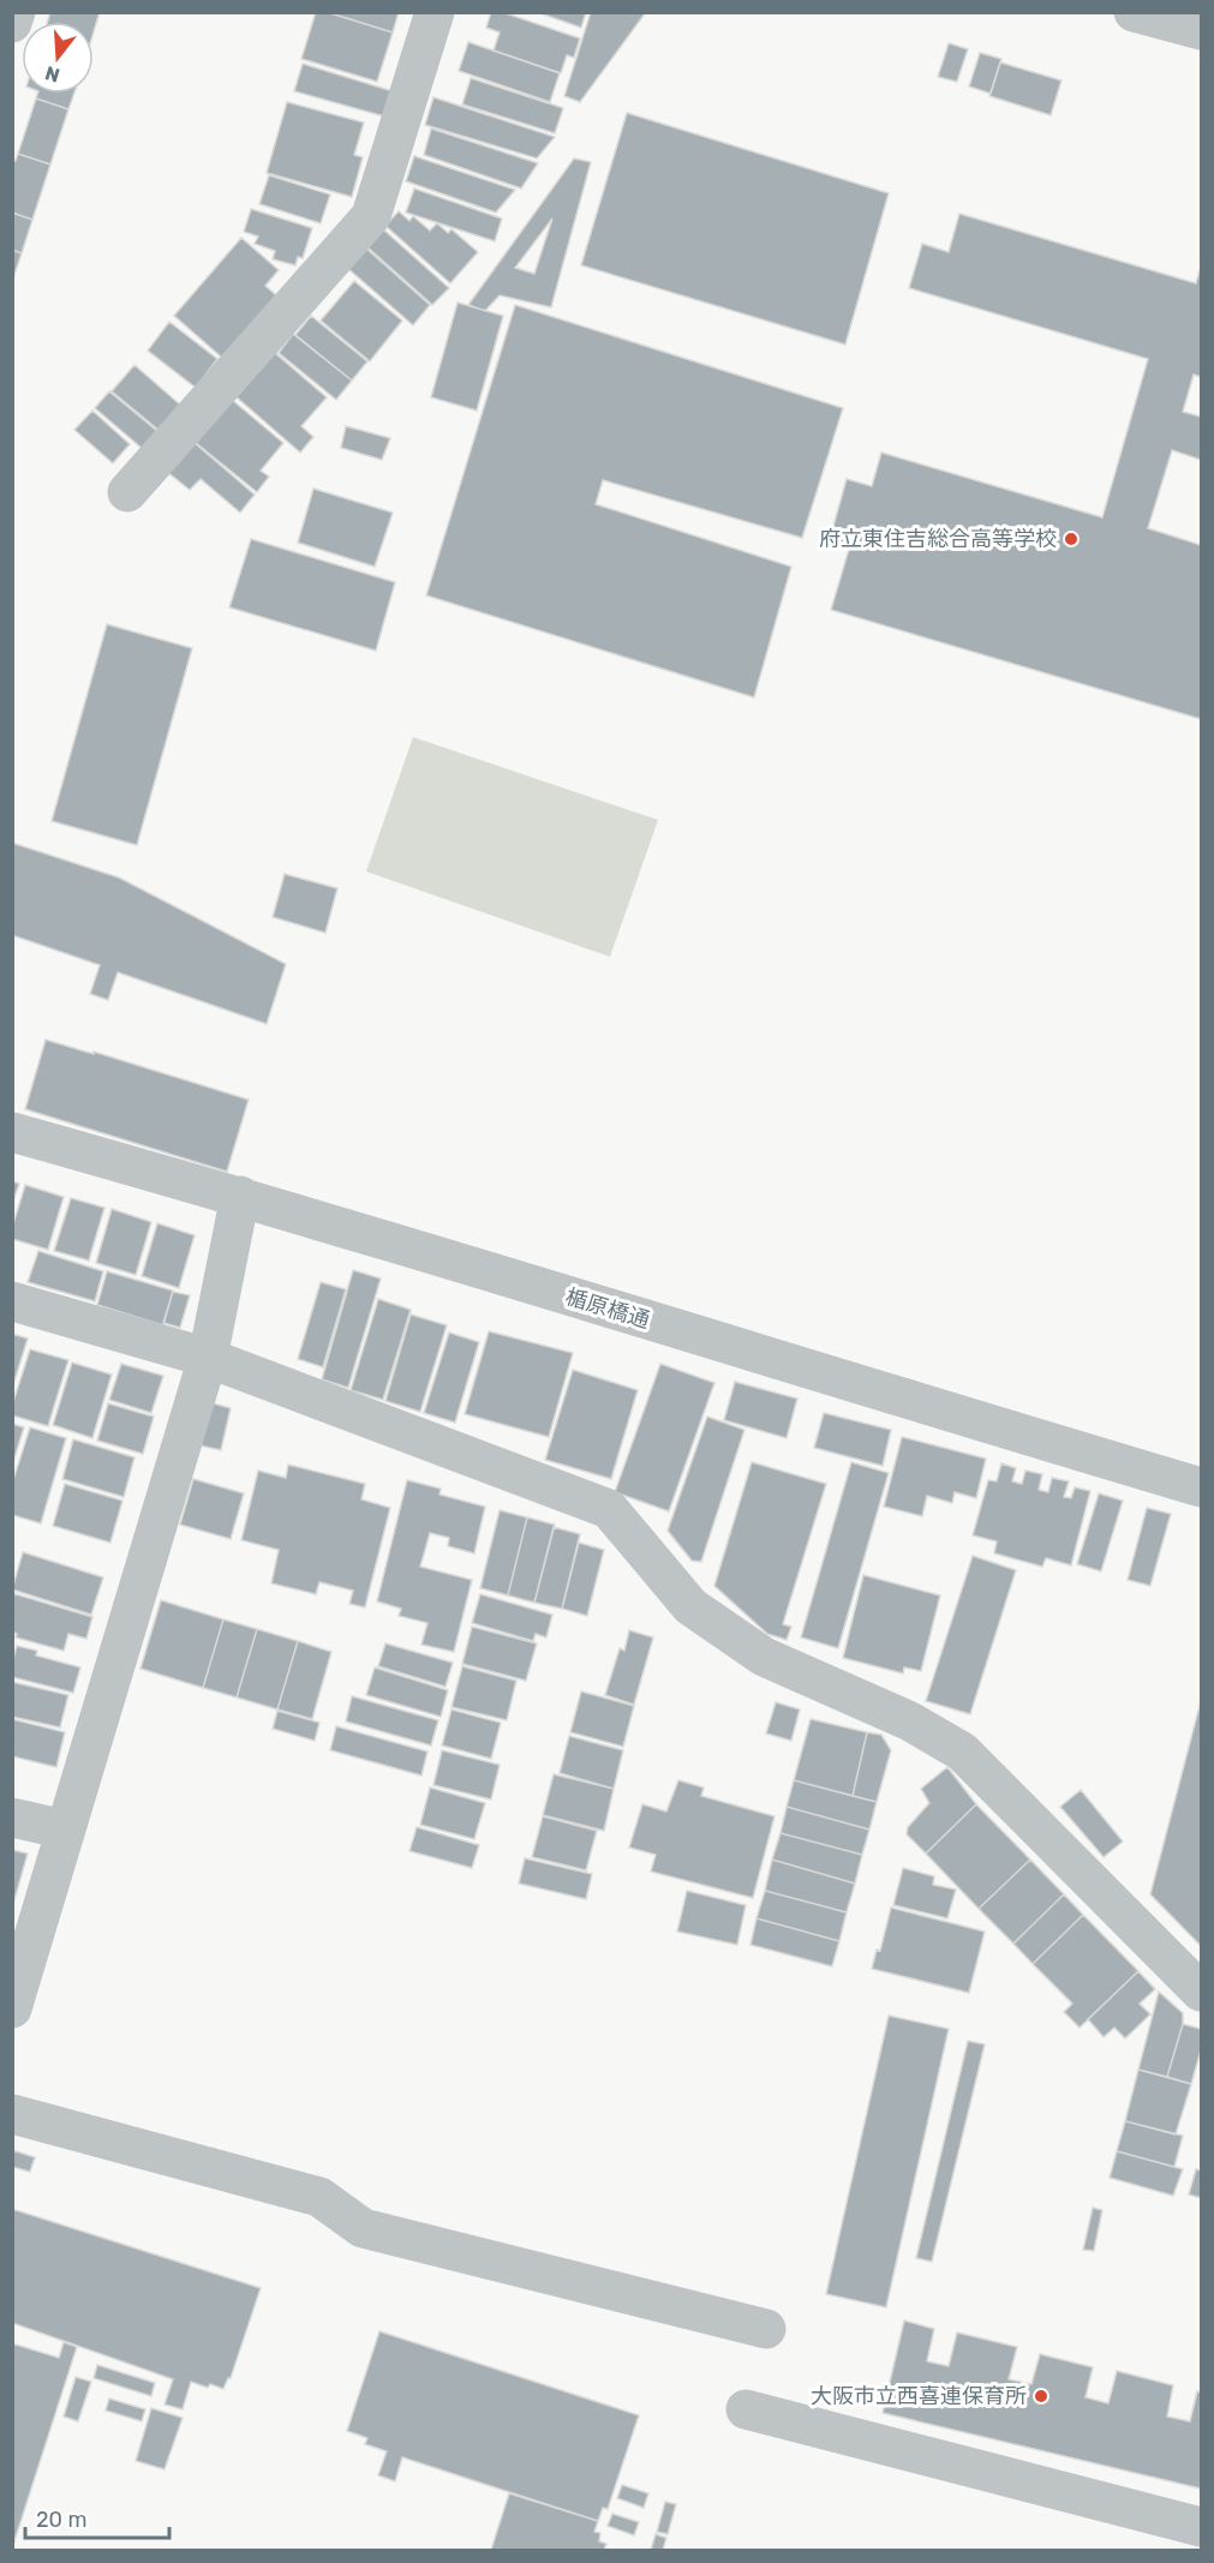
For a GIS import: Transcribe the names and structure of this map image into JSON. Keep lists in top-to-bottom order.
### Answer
{
  "streets": {
    "street": ["楯原橋通"]
  },
  "places": ["府立東住吉総合高等学校", "大阪市立西喜連保育所"],
  "scale_bar": "20 m",
  "north": "bottom"
}
